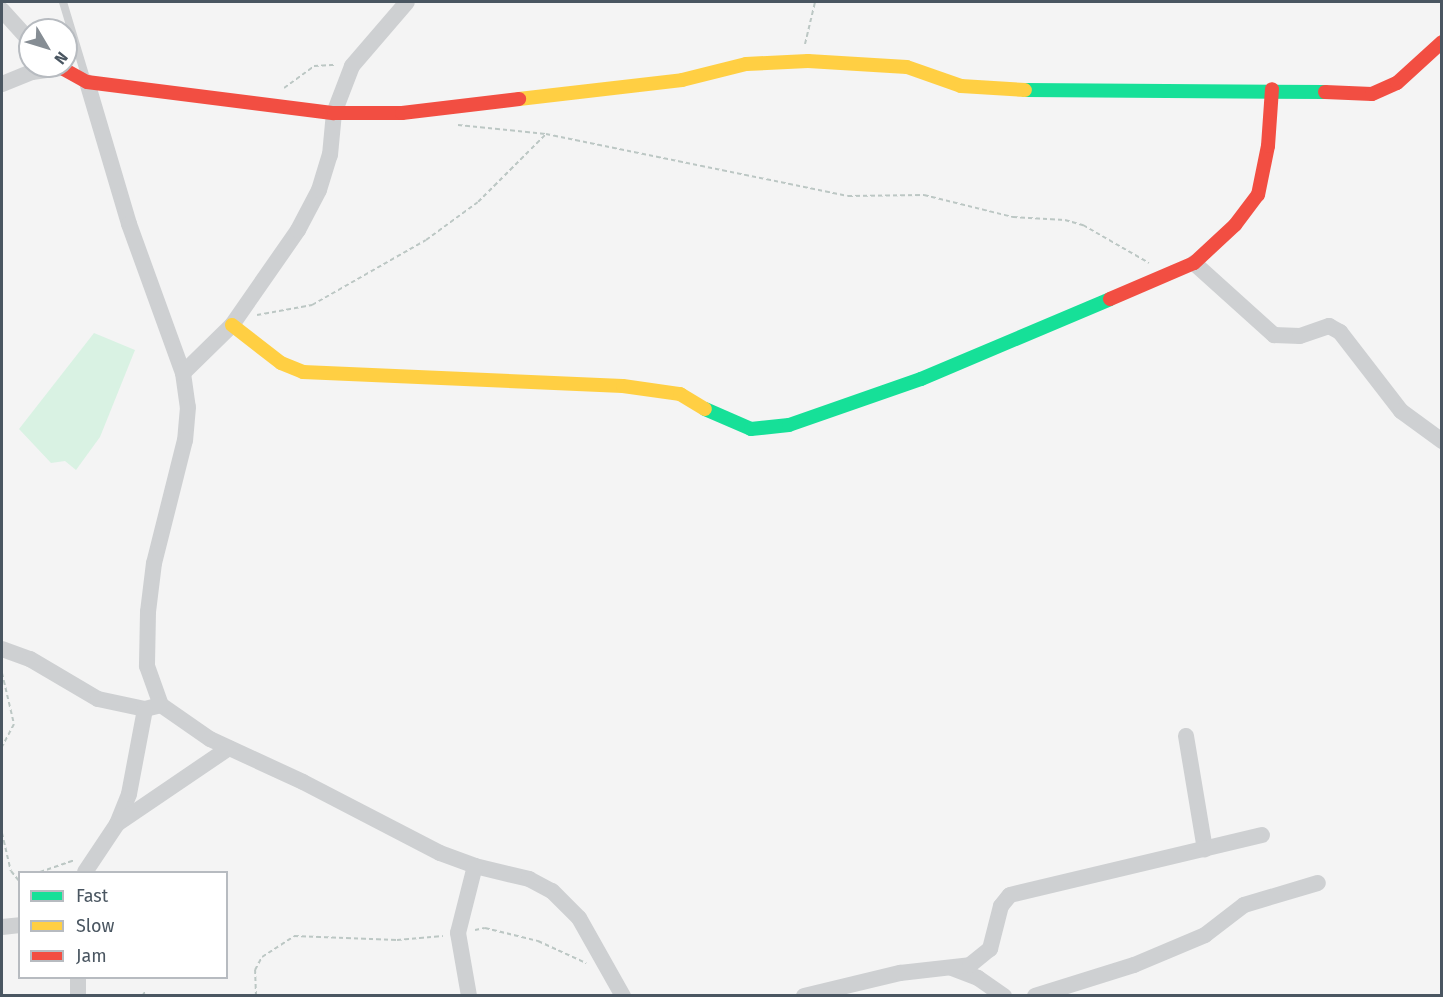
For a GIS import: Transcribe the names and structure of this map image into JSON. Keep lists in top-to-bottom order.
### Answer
{
  "legend": ["Fast", "Slow", "Jam"],
  "north": "bottom right"
}
